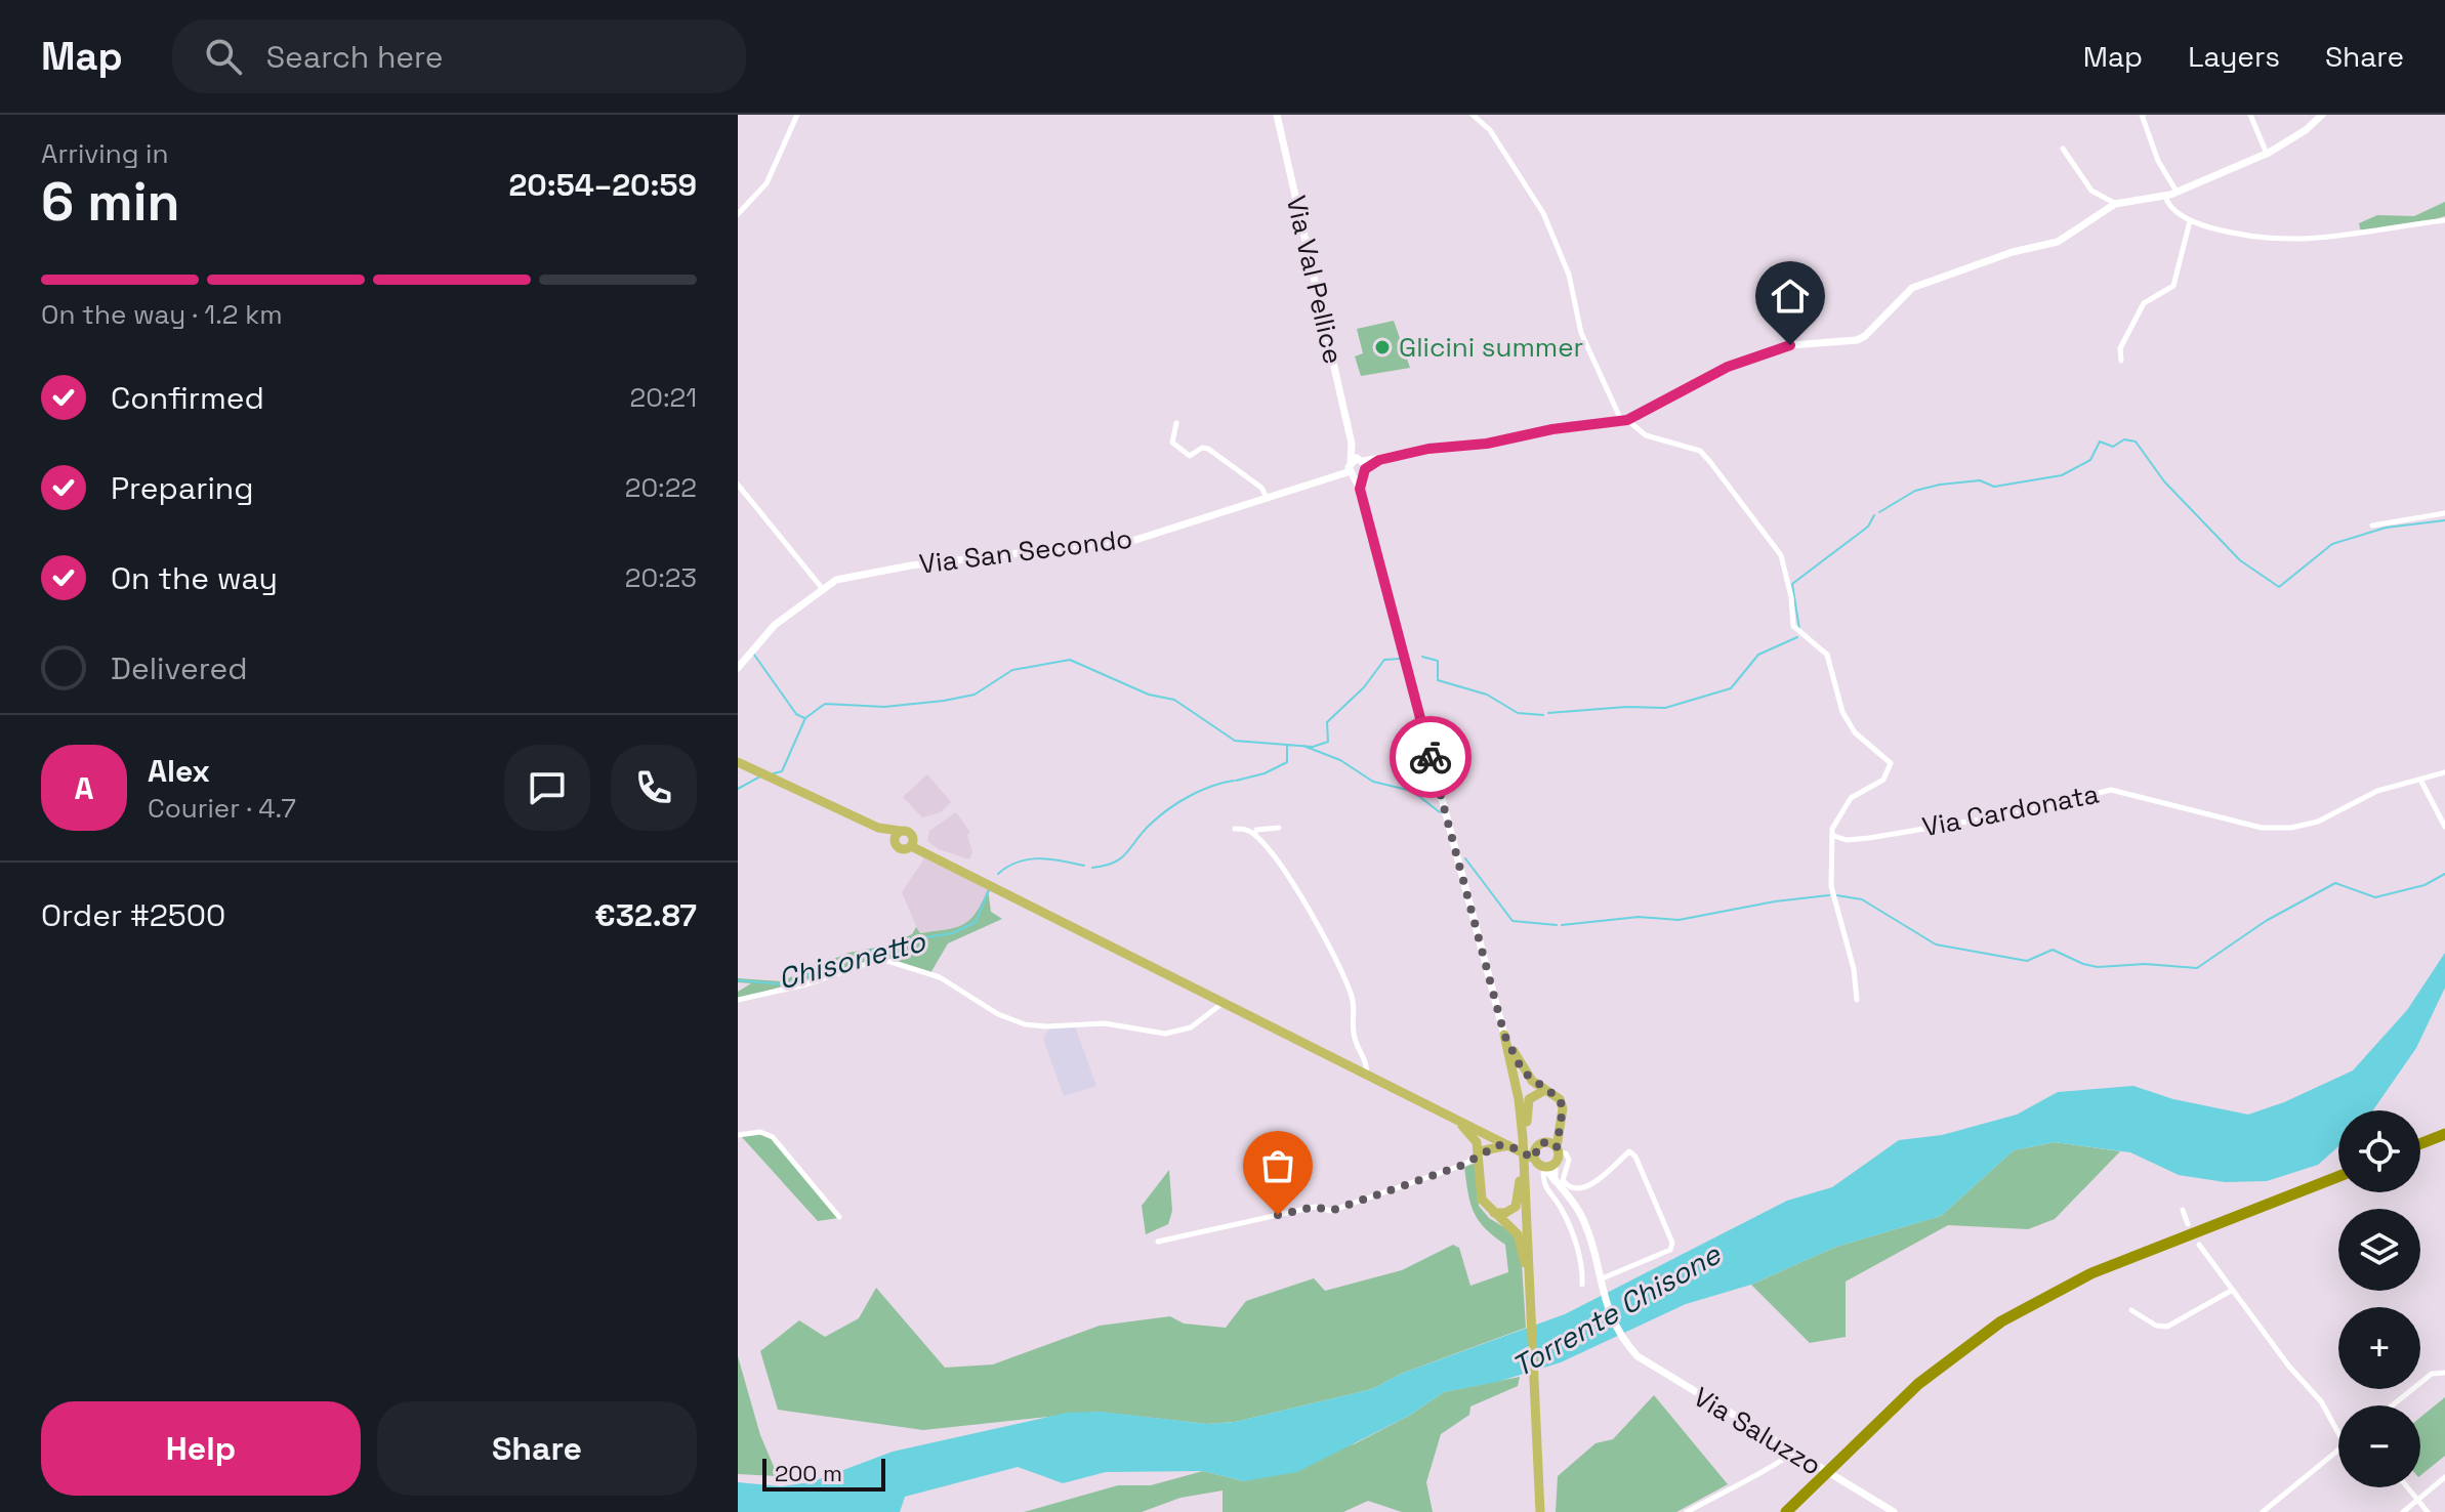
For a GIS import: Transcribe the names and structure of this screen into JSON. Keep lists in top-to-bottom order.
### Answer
{
  "streets": {
    "street": [
      "Via Val Pellice",
      "Via San Secondo",
      "Via Cardonata",
      "Via Saluzzo"
    ]
  },
  "crossings": [
    ["Via Val Pellice", "Via San Secondo"]
  ],
  "water": ["Chisonetto", "Torrente Chisone"],
  "places": ["Glicini summer"],
  "scale_bar": "200 m",
  "page": {
    "header": "Map",
    "search": "Search here",
    "nav": ["Map", "Layers", "Share"],
    "heading": ["6 min", "Arriving in", "20:54–20:59"],
    "panel": [
      "Alex",
      "Courier · 4.7",
      "Order #2500",
      "€32.87"
    ],
    "bar": "On the way · 1.2 km",
    "list": [
      ["Confirmed", "20:21"],
      ["Preparing", "20:22"],
      ["On the way", "20:23"],
      "Delivered"
    ],
    "round": "A",
    "map_buttons": ["+", "−"],
    "buttons": ["Help", "Share"],
    "scale": "200 m"
  }
}
